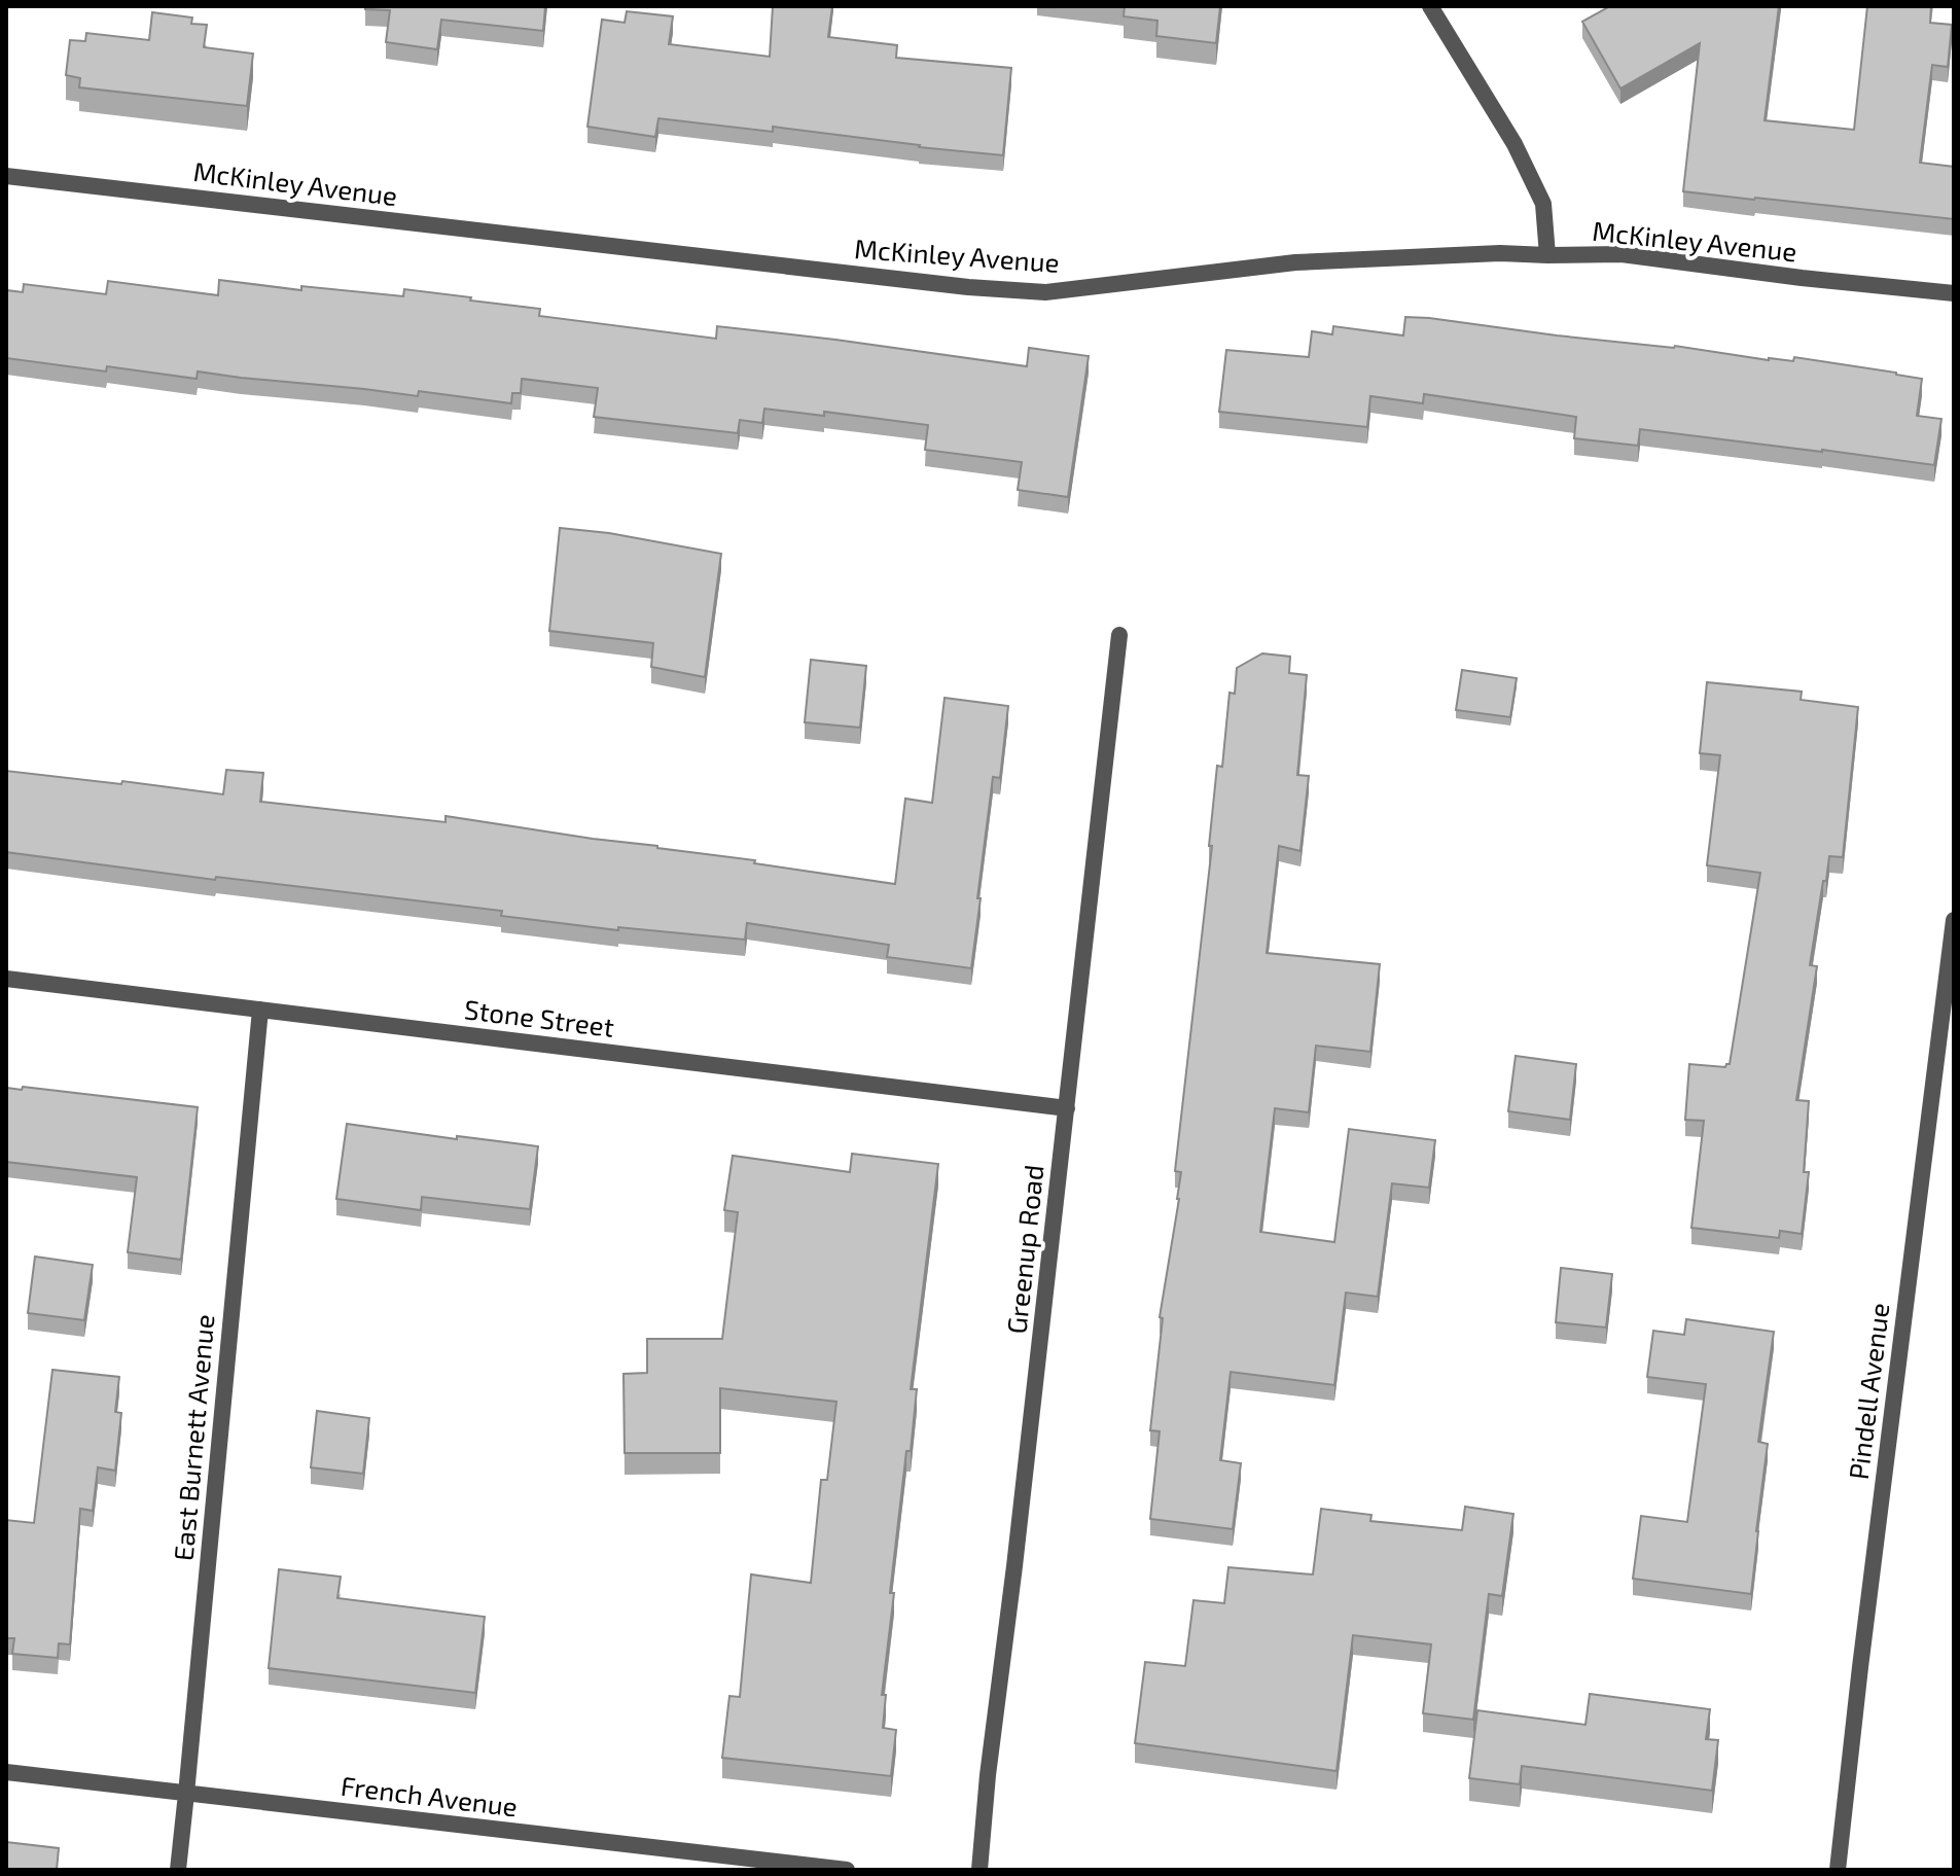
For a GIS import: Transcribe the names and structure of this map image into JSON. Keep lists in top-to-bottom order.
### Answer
{
  "streets": {
    "street": [
      "McKinley Avenue",
      "Stone Street",
      "Greenup Road",
      "Pindell Avenue",
      "East Burnett Avenue",
      "French Avenue"
    ]
  },
  "crossings": [
    ["Stone Street", "Greenup Road"],
    ["Stone Street", "East Burnett Avenue"],
    ["East Burnett Avenue", "French Avenue"]
  ]
}
